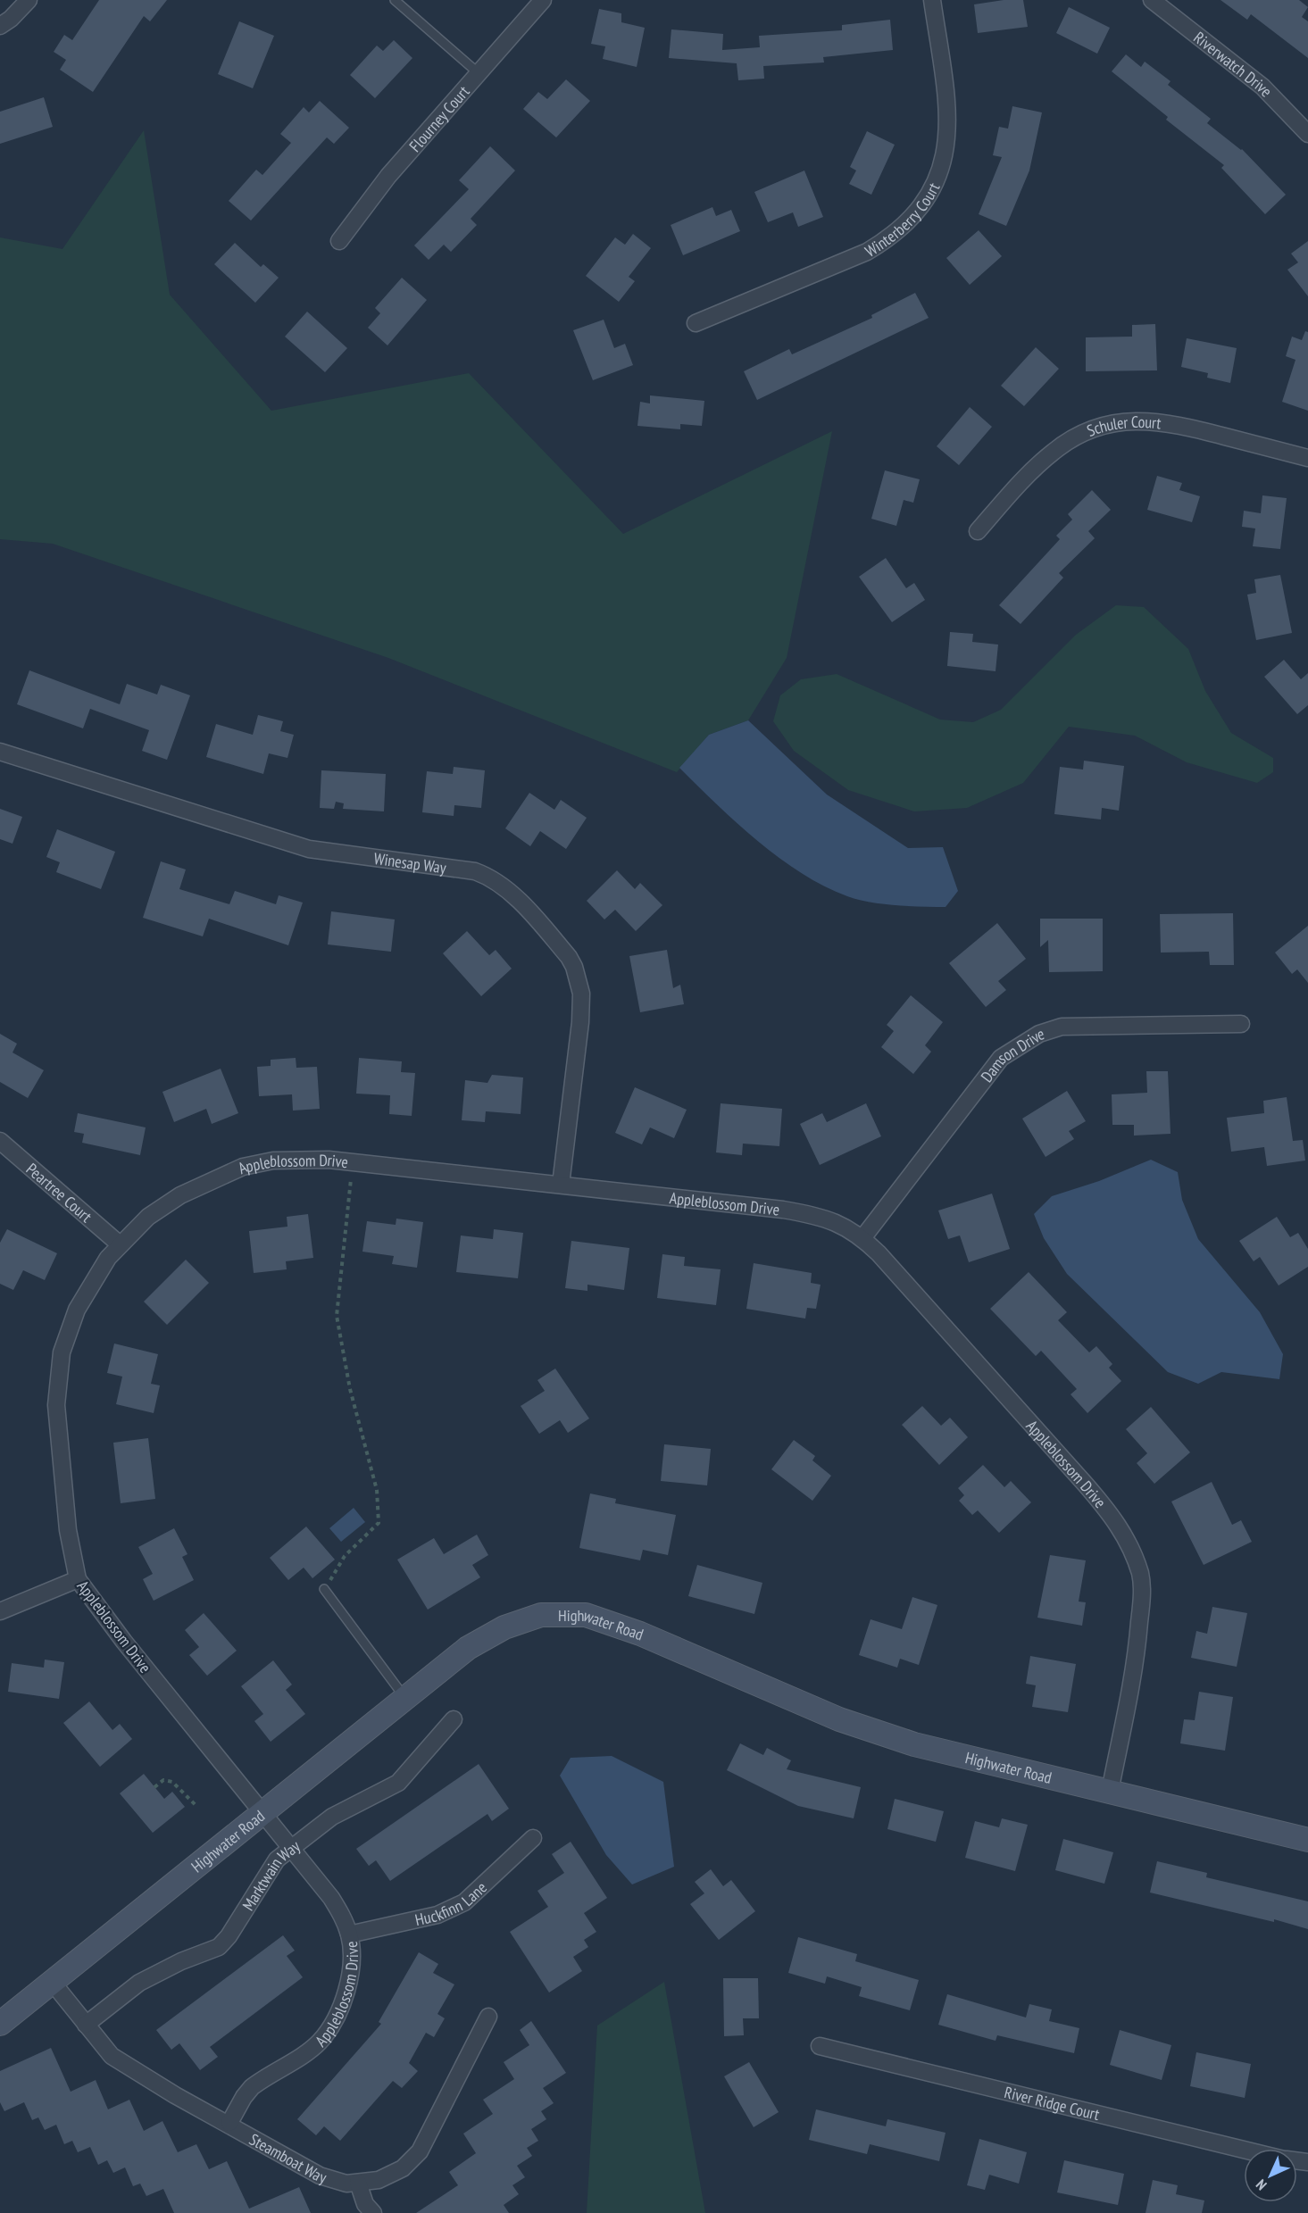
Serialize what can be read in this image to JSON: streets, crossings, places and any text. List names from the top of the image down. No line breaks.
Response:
{"streets":{"street":["Riverwatch Drive","Flourney Court","Winterberry Court","Schuler Court","Winesap Way","Damson Drive","Appleblossom Drive","Peartree Court","Highwater Road","Marktwain Way","Huckfinn Lane","River Ridge Court","Steamboat Way"]},"crossings":[["Winesap Way","Appleblossom Drive"],["Damson Drive","Appleblossom Drive"],["Appleblossom Drive","Peartree Court"],["Appleblossom Drive","Highwater Road"],["Appleblossom Drive","Marktwain Way"],["Appleblossom Drive","Huckfinn Lane"],["Appleblossom Drive","Steamboat Way"],["Highwater Road","Steamboat Way"],["Marktwain Way","Steamboat Way"]],"north":"bottom left"}
